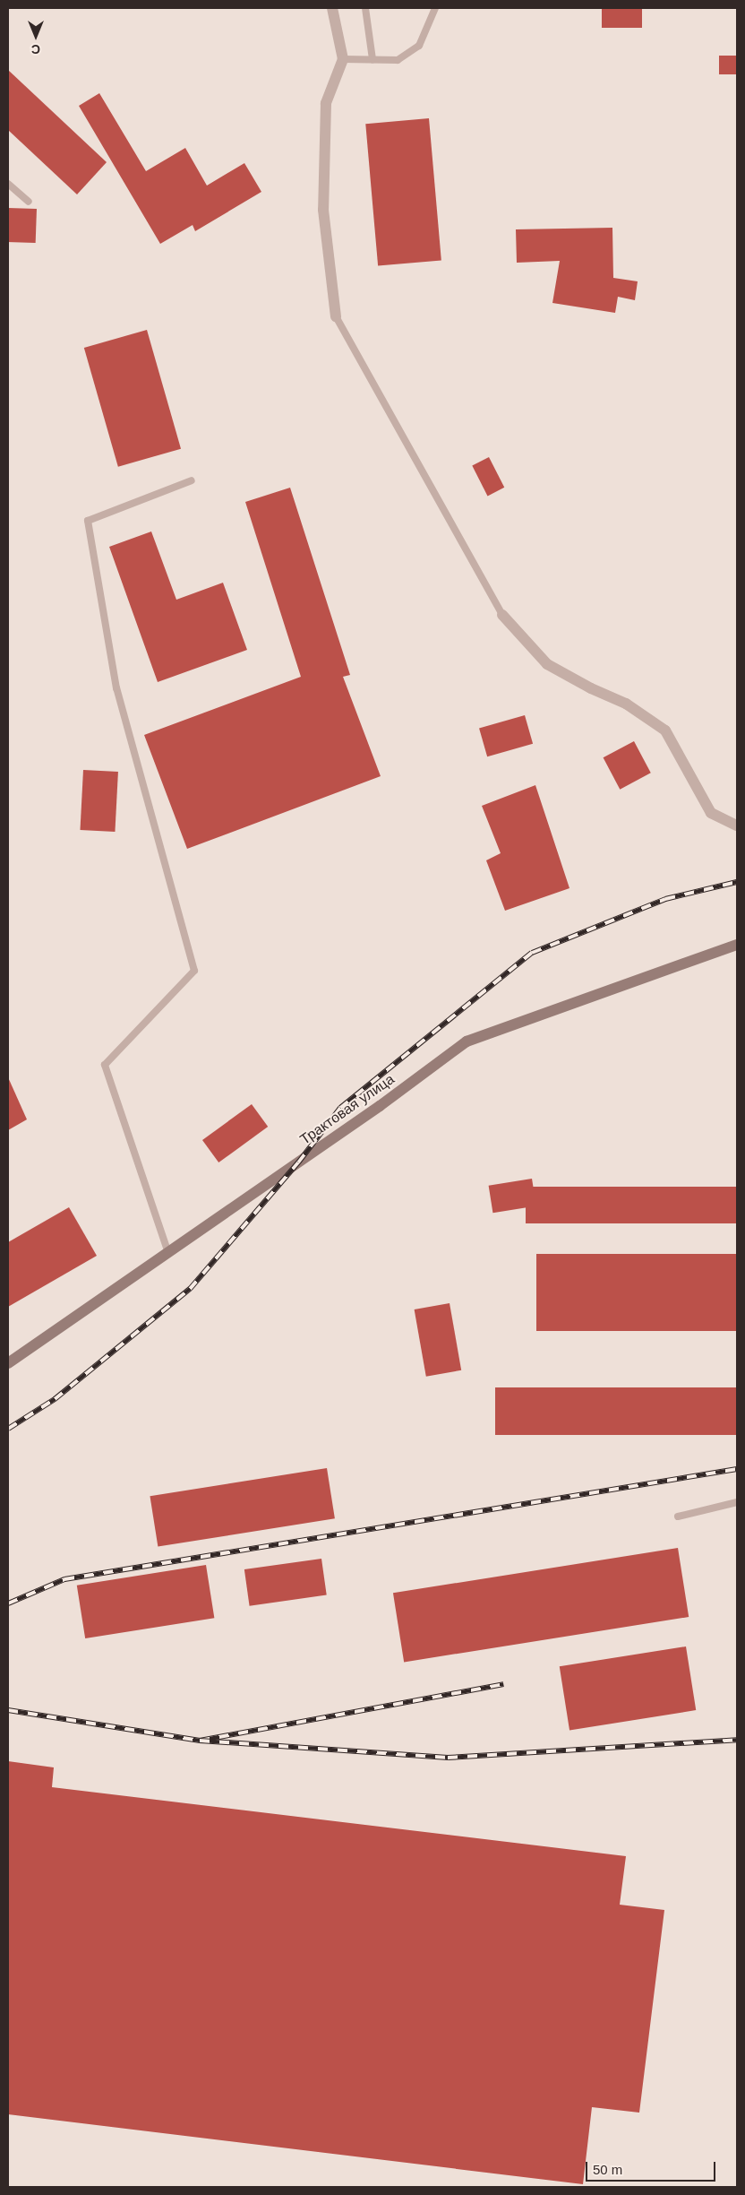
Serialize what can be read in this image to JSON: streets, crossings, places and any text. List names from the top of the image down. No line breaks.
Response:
{"streets":{"main road":["Трактовая улица"]},"scale_bar":"50 m","north":"bottom"}
